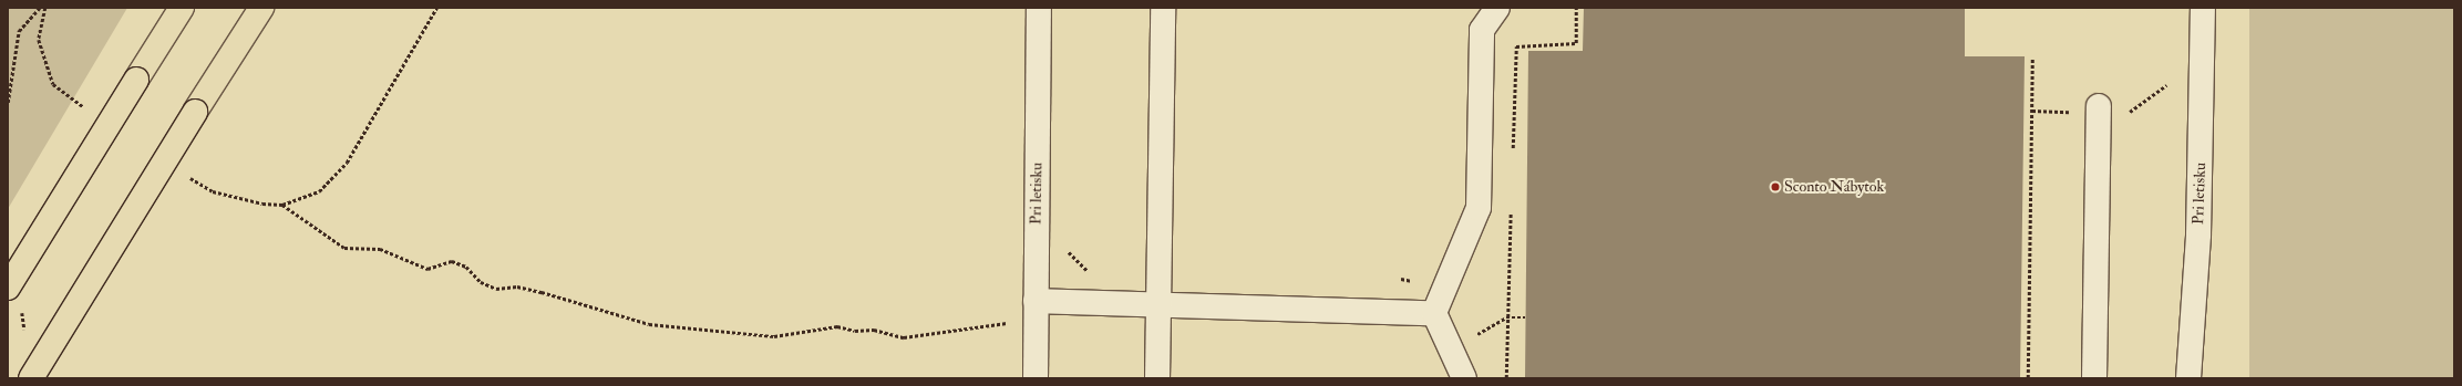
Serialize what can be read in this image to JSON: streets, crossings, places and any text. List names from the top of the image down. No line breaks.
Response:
{"streets":{"street":["Pri letisku"]},"places":["Sconto Nábytok"]}
